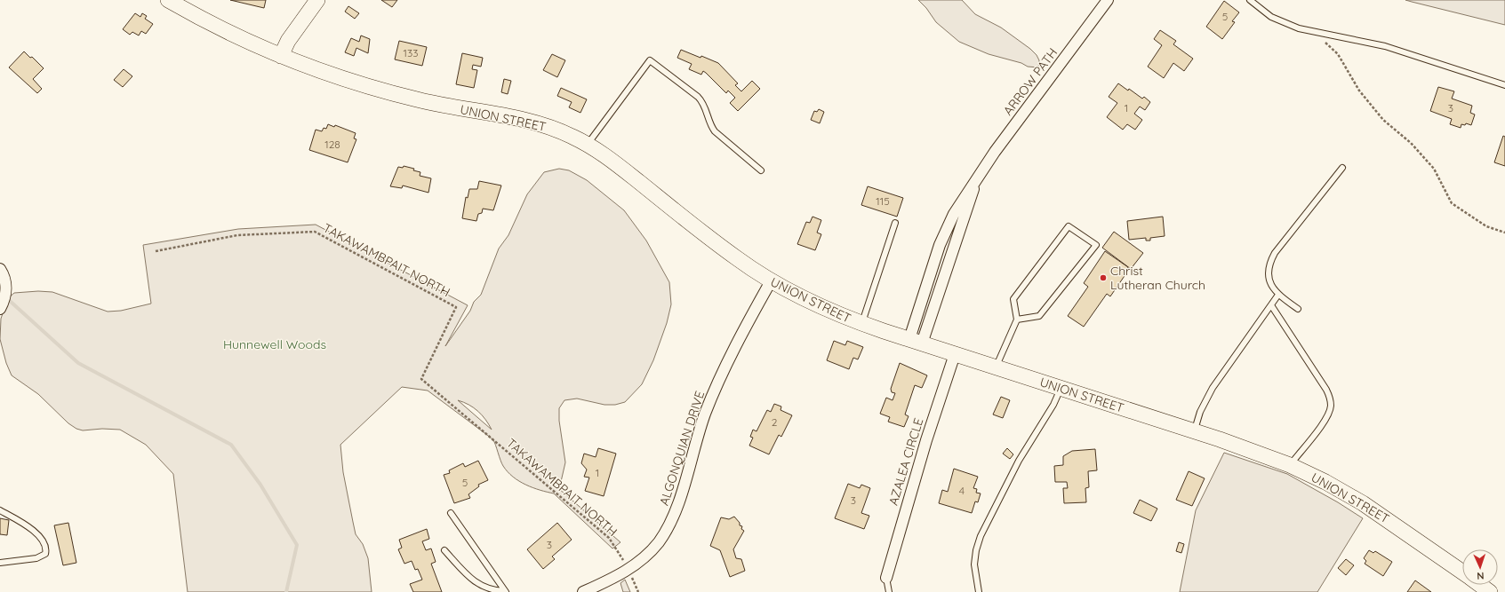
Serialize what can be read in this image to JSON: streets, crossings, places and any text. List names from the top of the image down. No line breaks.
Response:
{"streets":{"street":["ARROW PATH","UNION STREET","ALGONQUIAN DRIVE","AZALEA CIRCLE"],"path":["TAKAWAMBPAIT NORTH"]},"crossings":[["ARROW PATH","UNION STREET"],["UNION STREET","ALGONQUIAN DRIVE"],["UNION STREET","AZALEA CIRCLE"],["TAKAWAMBPAIT NORTH","ALGONQUIAN DRIVE"]],"parks":["Hunnewell Woods"],"places":["Christ Lutheran Church"],"house_numbers":["5","133","1","3","128","115","2","1","5","4","3","3"],"north":"bottom"}
